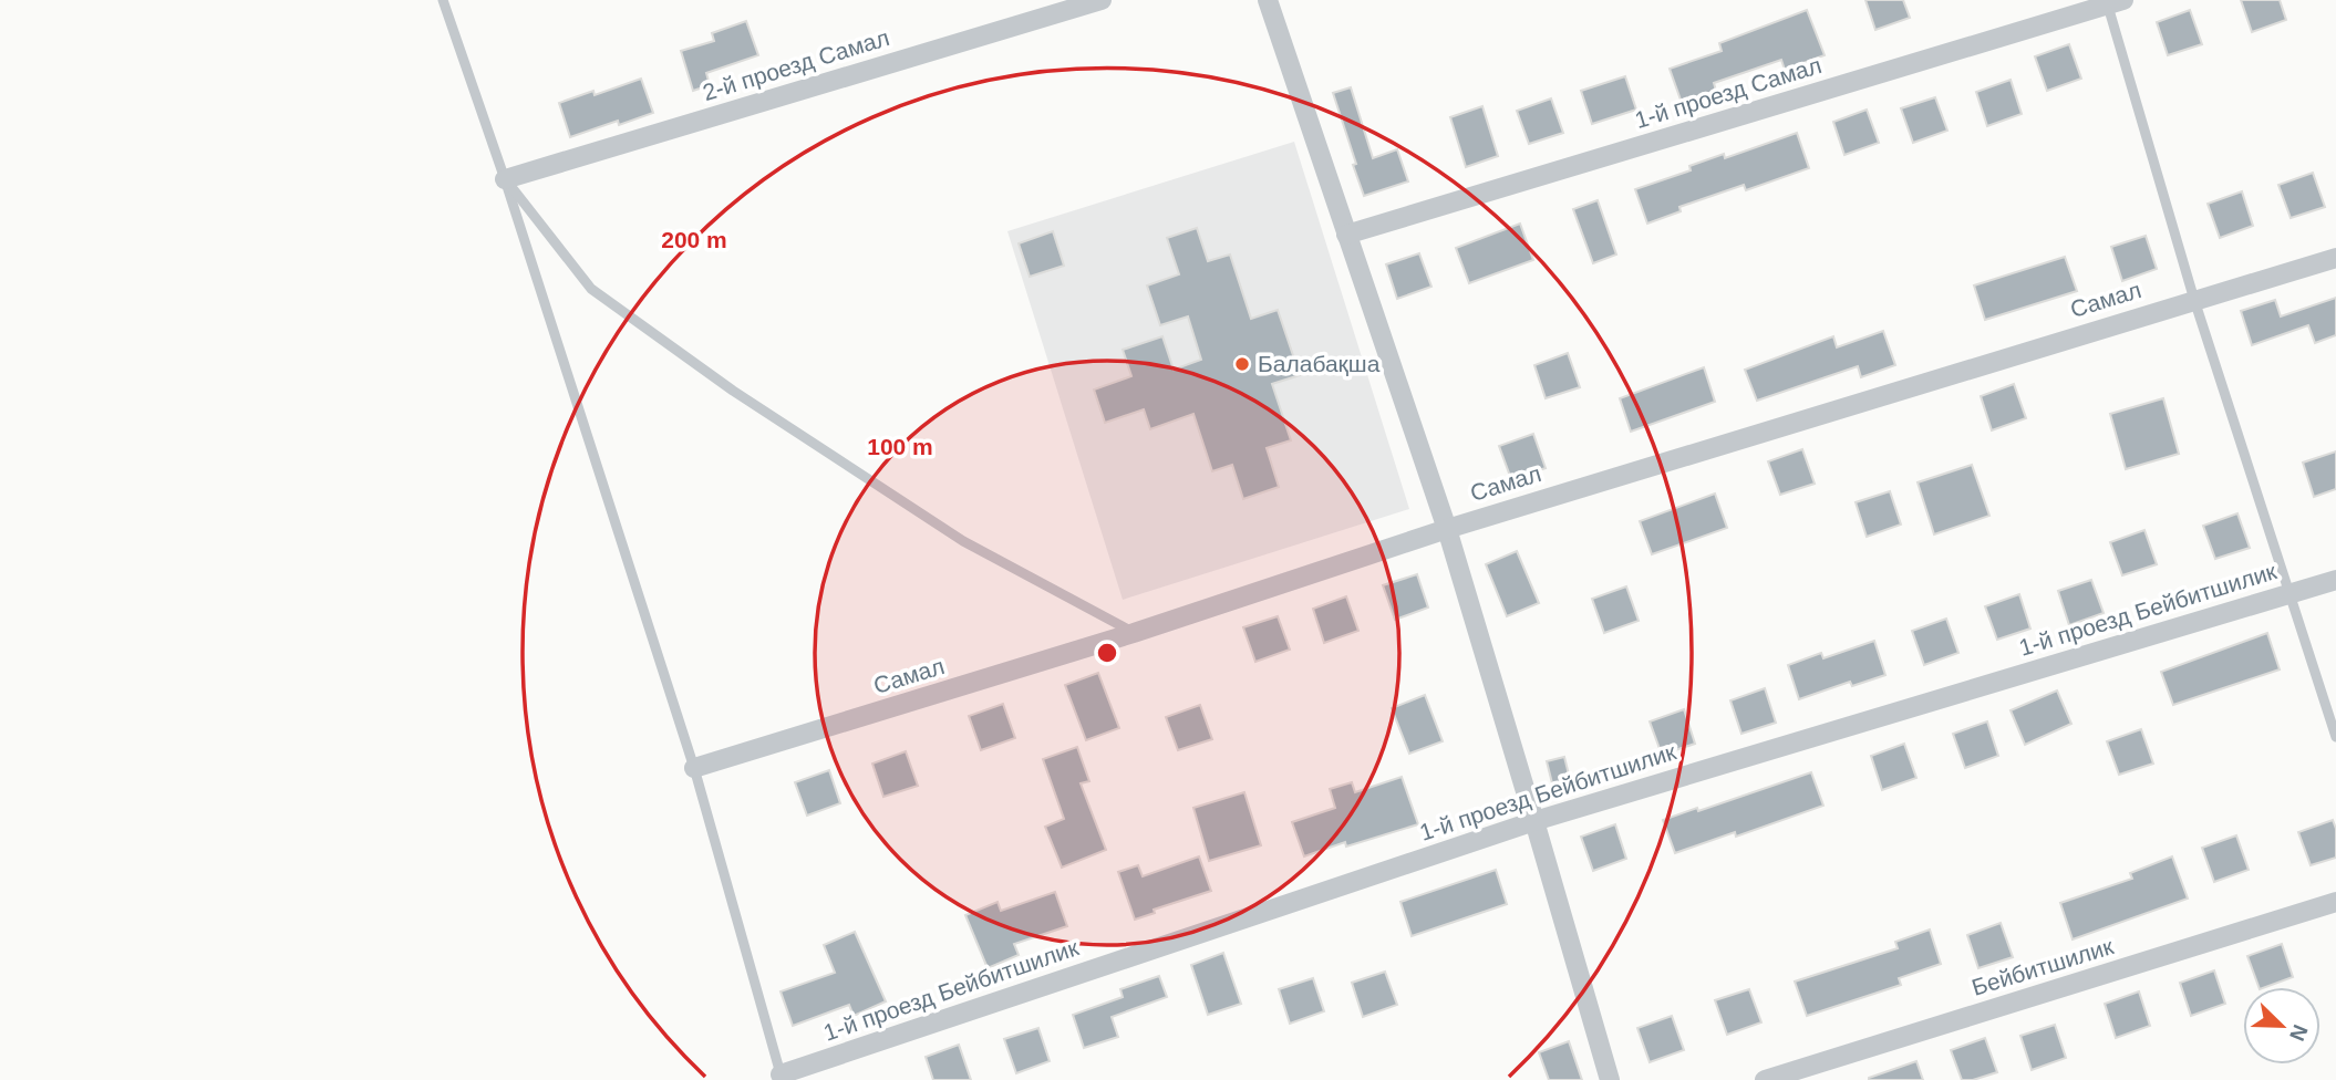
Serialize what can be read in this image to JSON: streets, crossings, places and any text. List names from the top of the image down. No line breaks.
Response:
{"streets":{"street":["2-й проезд Самал","1-й проезд Самал","Самал","1-й проезд Бейбитшилик","Бейбитшилик"]},"places":["Балабақша"],"north":"bottom right","rings":["200 m","100 m"]}
